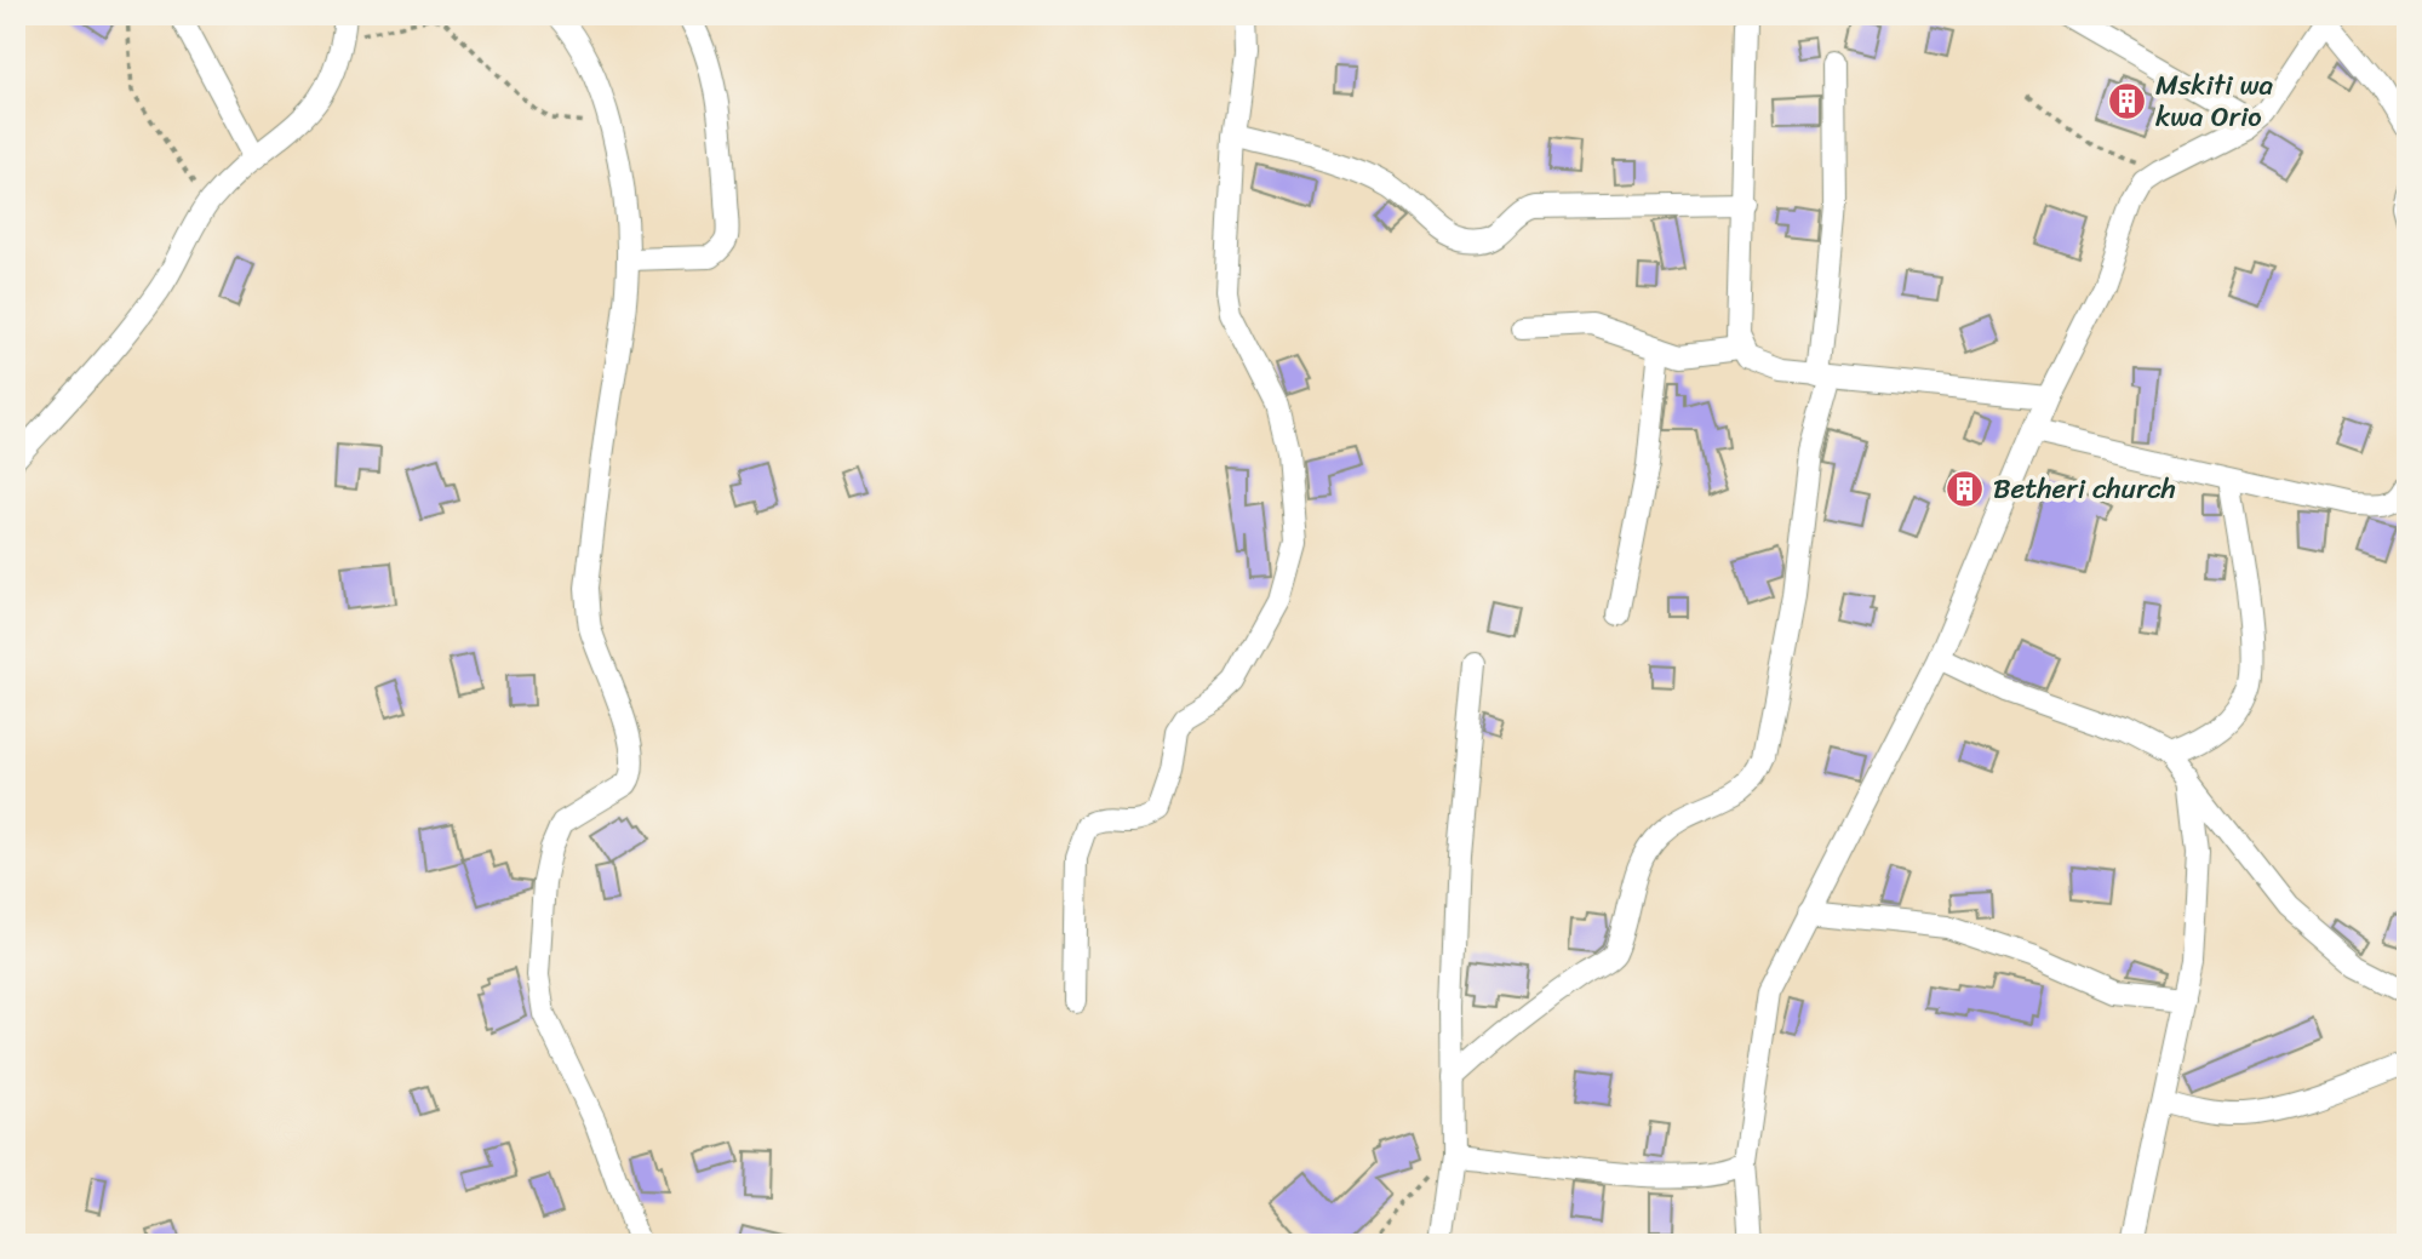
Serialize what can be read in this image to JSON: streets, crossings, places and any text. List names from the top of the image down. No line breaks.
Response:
{"places":{"building":["Mskiti wa kwa Orio","Betheri church"]}}
